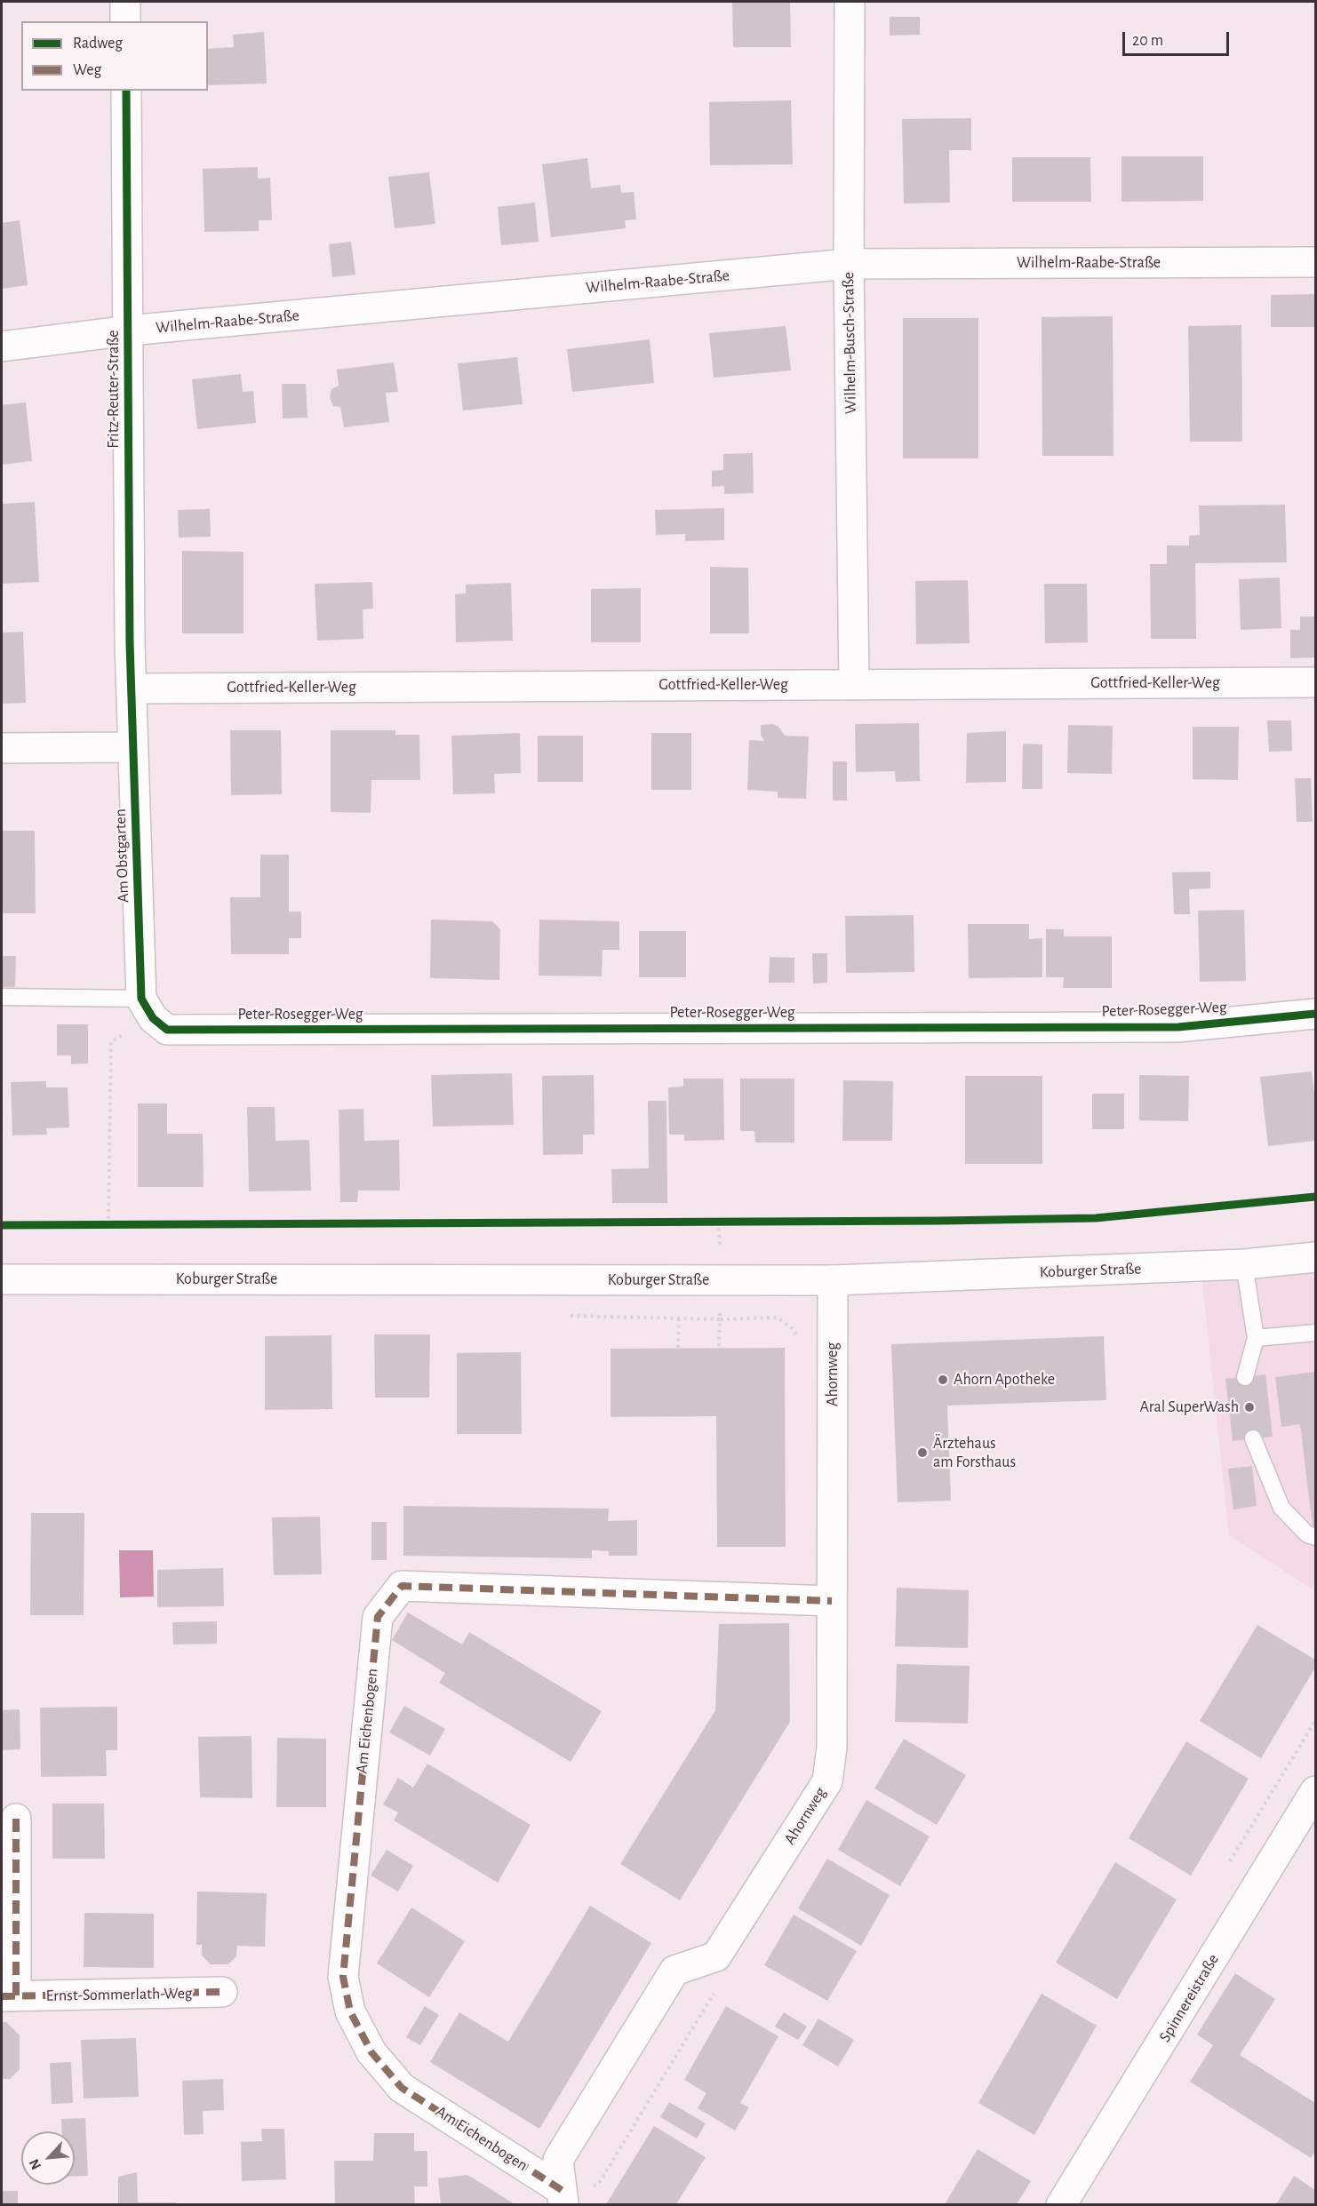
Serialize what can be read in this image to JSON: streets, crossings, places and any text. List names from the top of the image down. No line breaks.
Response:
{"streets":{"street":["Wilhelm-Raabe-Straße","Wilhelm-Busch-Straße","Fritz-Reuter-Straße","Gottfried-Keller-Weg","Am Obstgarten","Peter-Rosegger-Weg","Koburger Straße","Ahornweg","Am Eichenbogen","Ernst-Sommerlath-Weg","Spinnereistraße"]},"crossings":[["Wilhelm-Raabe-Straße","Wilhelm-Busch-Straße"],["Wilhelm-Raabe-Straße","Fritz-Reuter-Straße"],["Wilhelm-Busch-Straße","Gottfried-Keller-Weg"],["Fritz-Reuter-Straße","Gottfried-Keller-Weg"],["Fritz-Reuter-Straße","Am Obstgarten"],["Gottfried-Keller-Weg","Am Obstgarten"],["Am Obstgarten","Peter-Rosegger-Weg"],["Koburger Straße","Ahornweg"],["Ahornweg","Am Eichenbogen"]],"places":["Ahorn Apotheke","Aral SuperWash","Ärztehaus am Forsthaus"],"legend":["Radweg","Weg"],"scale_bar":"20 m","north":"bottom left"}
